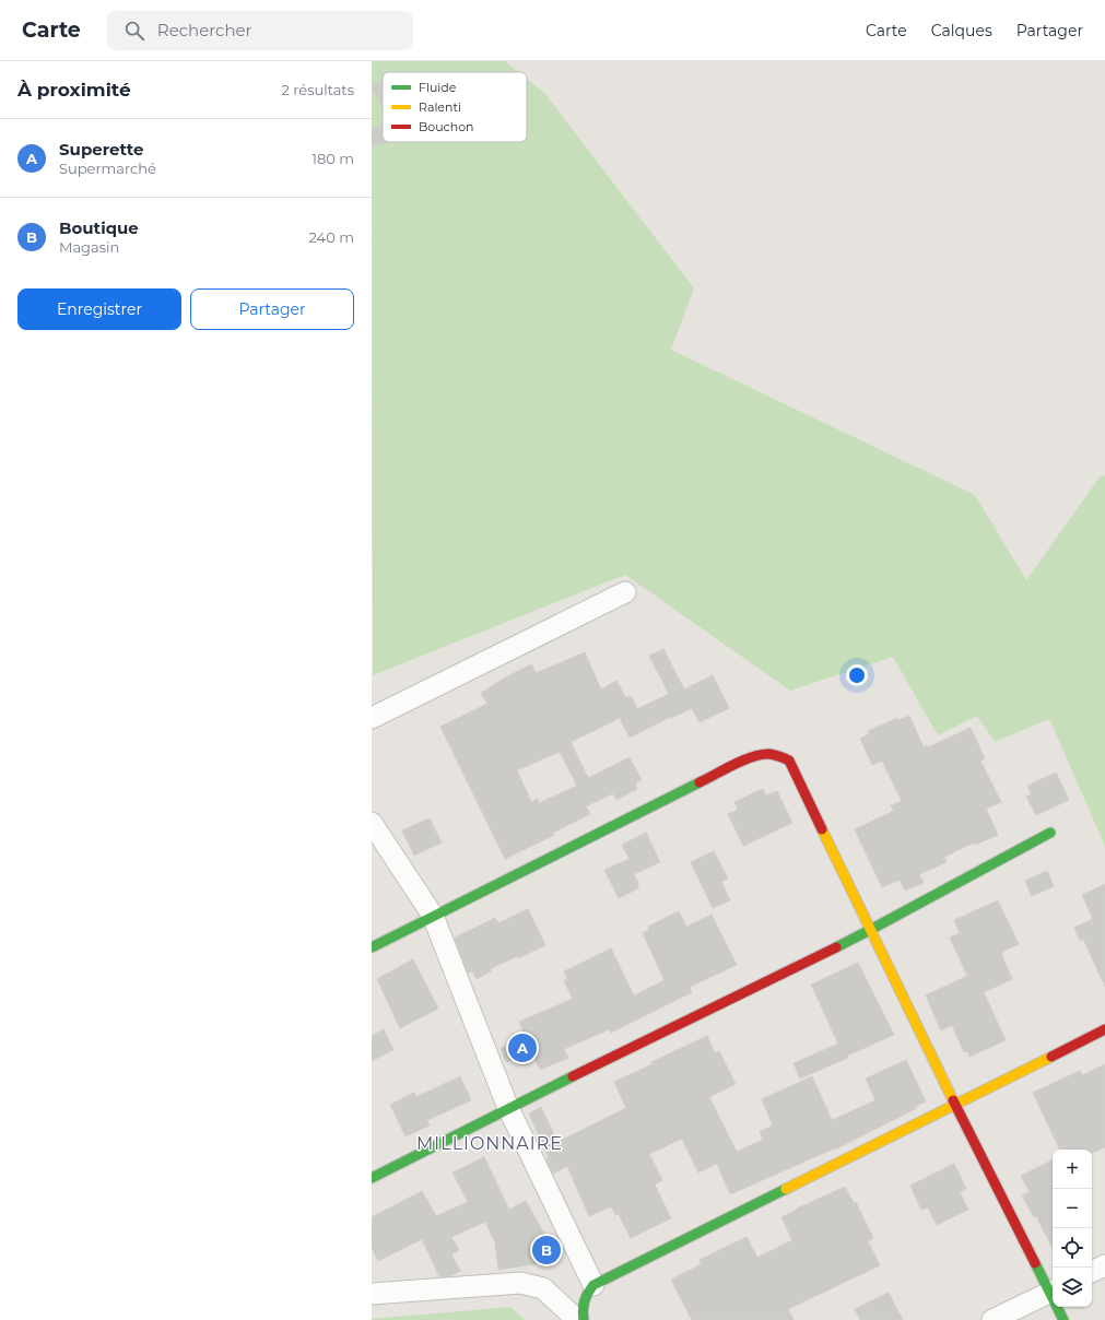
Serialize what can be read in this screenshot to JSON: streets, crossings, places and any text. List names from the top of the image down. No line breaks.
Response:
{"districts":["MILLIONNAIRE"],"legend":["Fluide","Ralenti","Bouchon"],"page":{"header":"Carte","search":"Rechercher","nav":["Carte","Calques","Partager"],"heading":["À proximité","2 résultats"],"list":[{"mark":"A","name":"Superette","note":"Supermarché","value":"180 m"},{"mark":"B","name":"Boutique","note":"Magasin","value":"240 m"}],"buttons":["Enregistrer","Partager"],"pins":["A","B"],"map_buttons":["+","−"]}}
